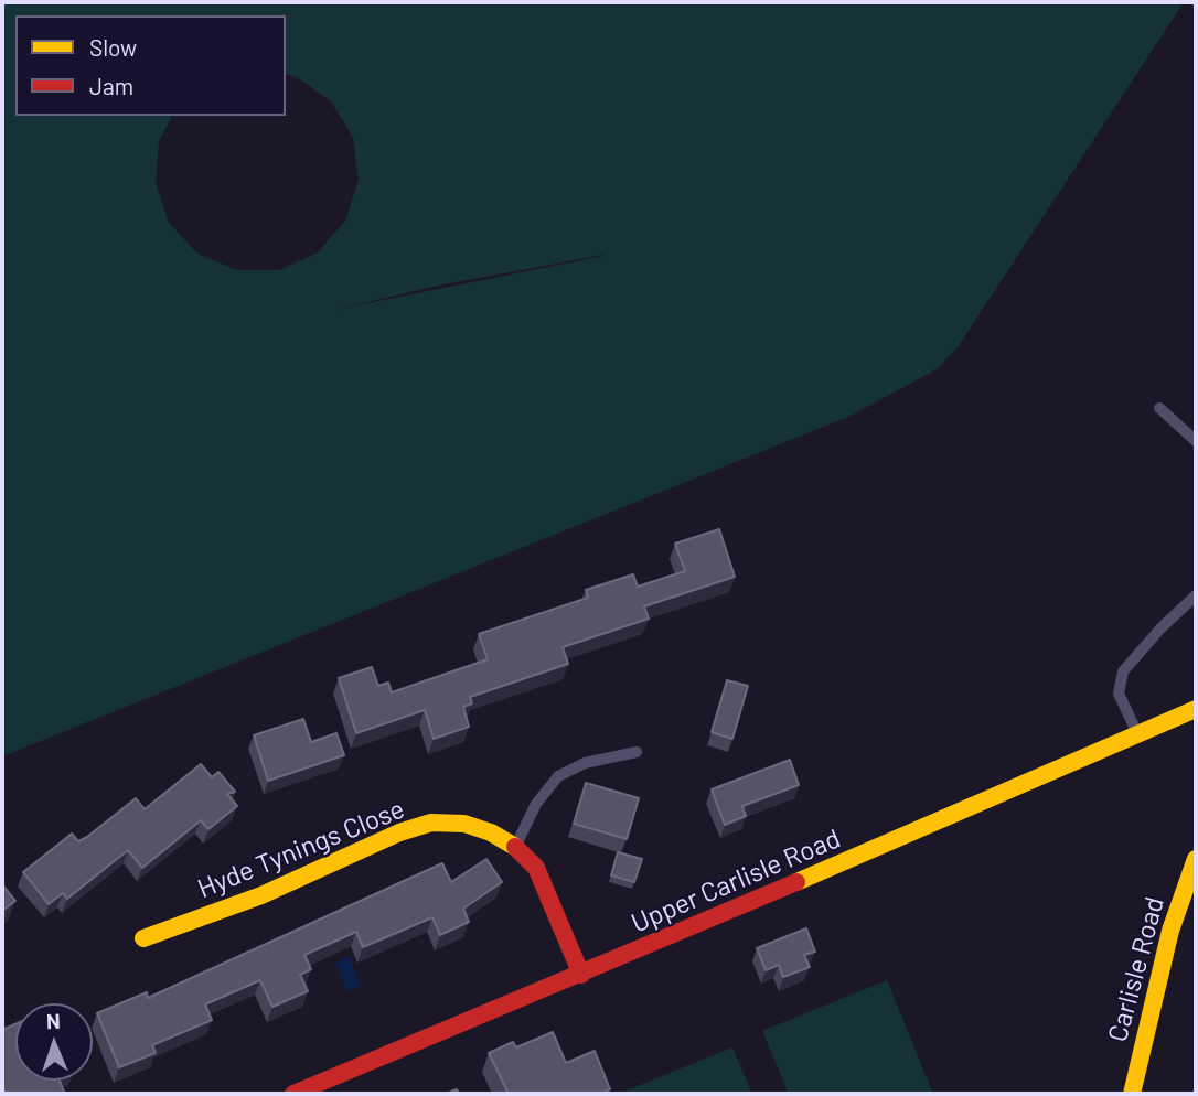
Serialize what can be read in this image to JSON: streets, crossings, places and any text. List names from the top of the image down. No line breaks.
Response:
{"streets":{"street":["Hyde Tynings Close","Upper Carlisle Road","Carlisle Road"]},"crossings":[["Hyde Tynings Close","Upper Carlisle Road"]],"legend":["Slow","Jam"],"north":"top"}
